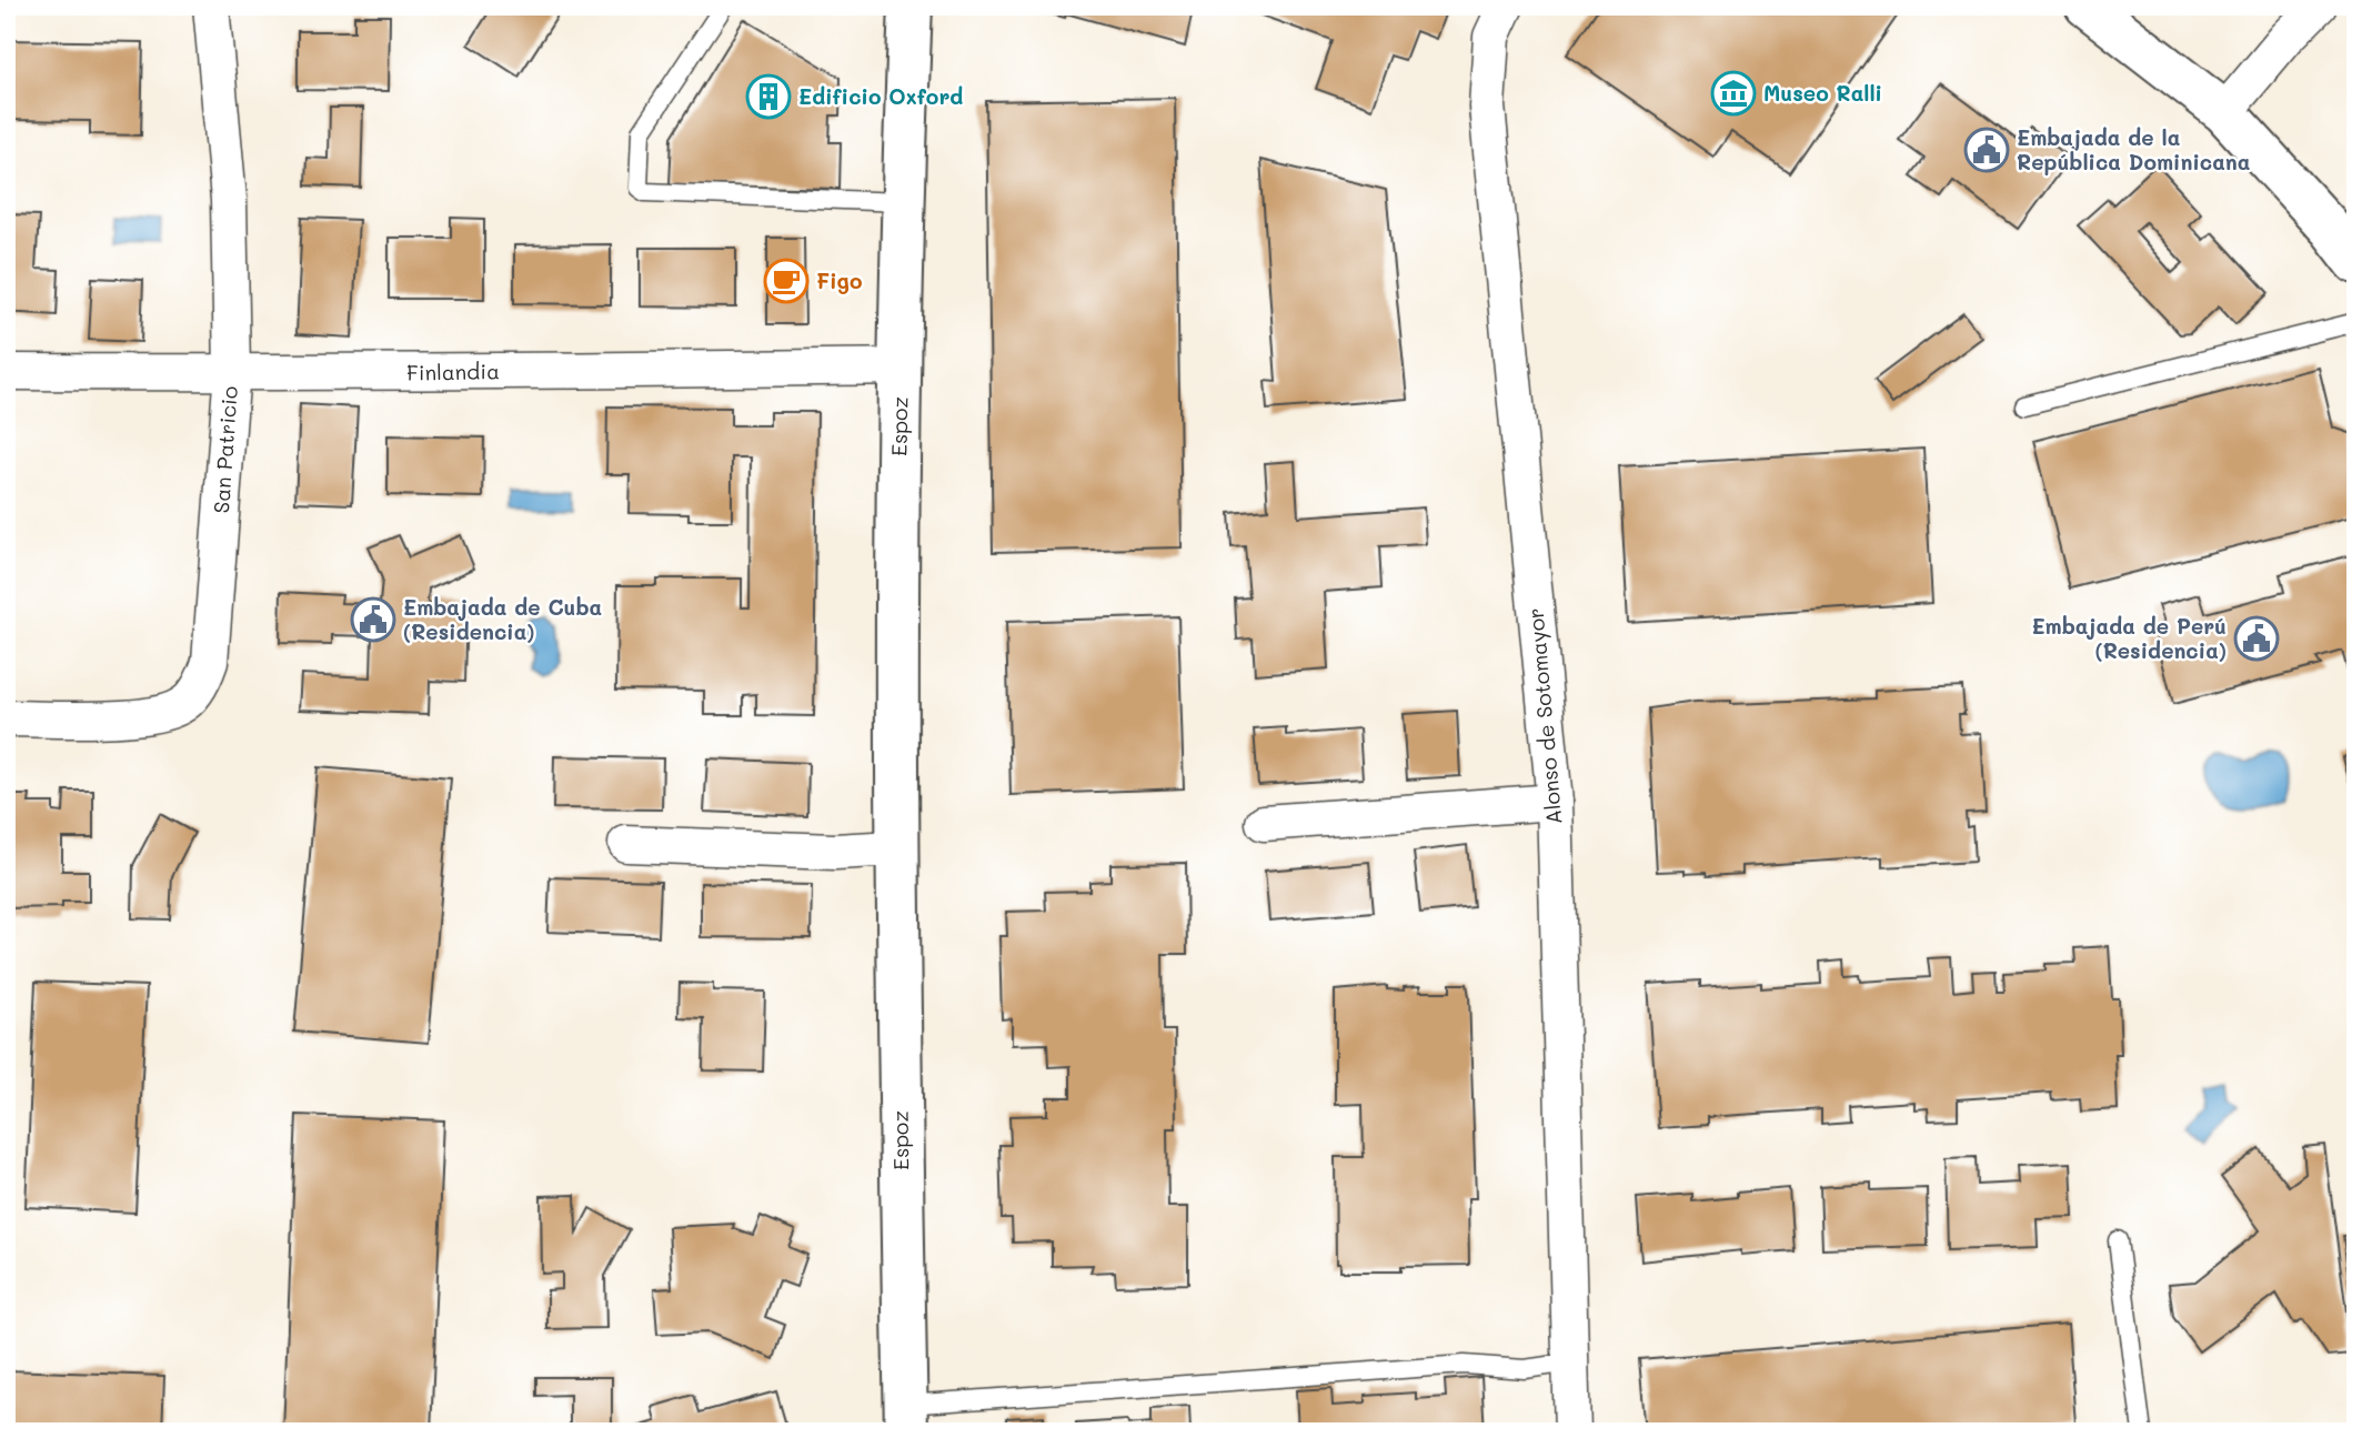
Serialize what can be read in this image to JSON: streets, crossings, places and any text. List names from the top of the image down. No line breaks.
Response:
{"streets":{"street":["Finlandia","Espoz","San Patricio","Alonso de Sotomayor"]},"crossings":[["Finlandia","Espoz"],["Finlandia","San Patricio"]],"places":{"museum":["Museo Ralli"],"building":["Edificio Oxford"],"public building":["Embajada de la República Dominicana","Embajada de Cuba (Residencia)","Embajada de Perú (Residencia)"],"cafe":["Figo"]}}
